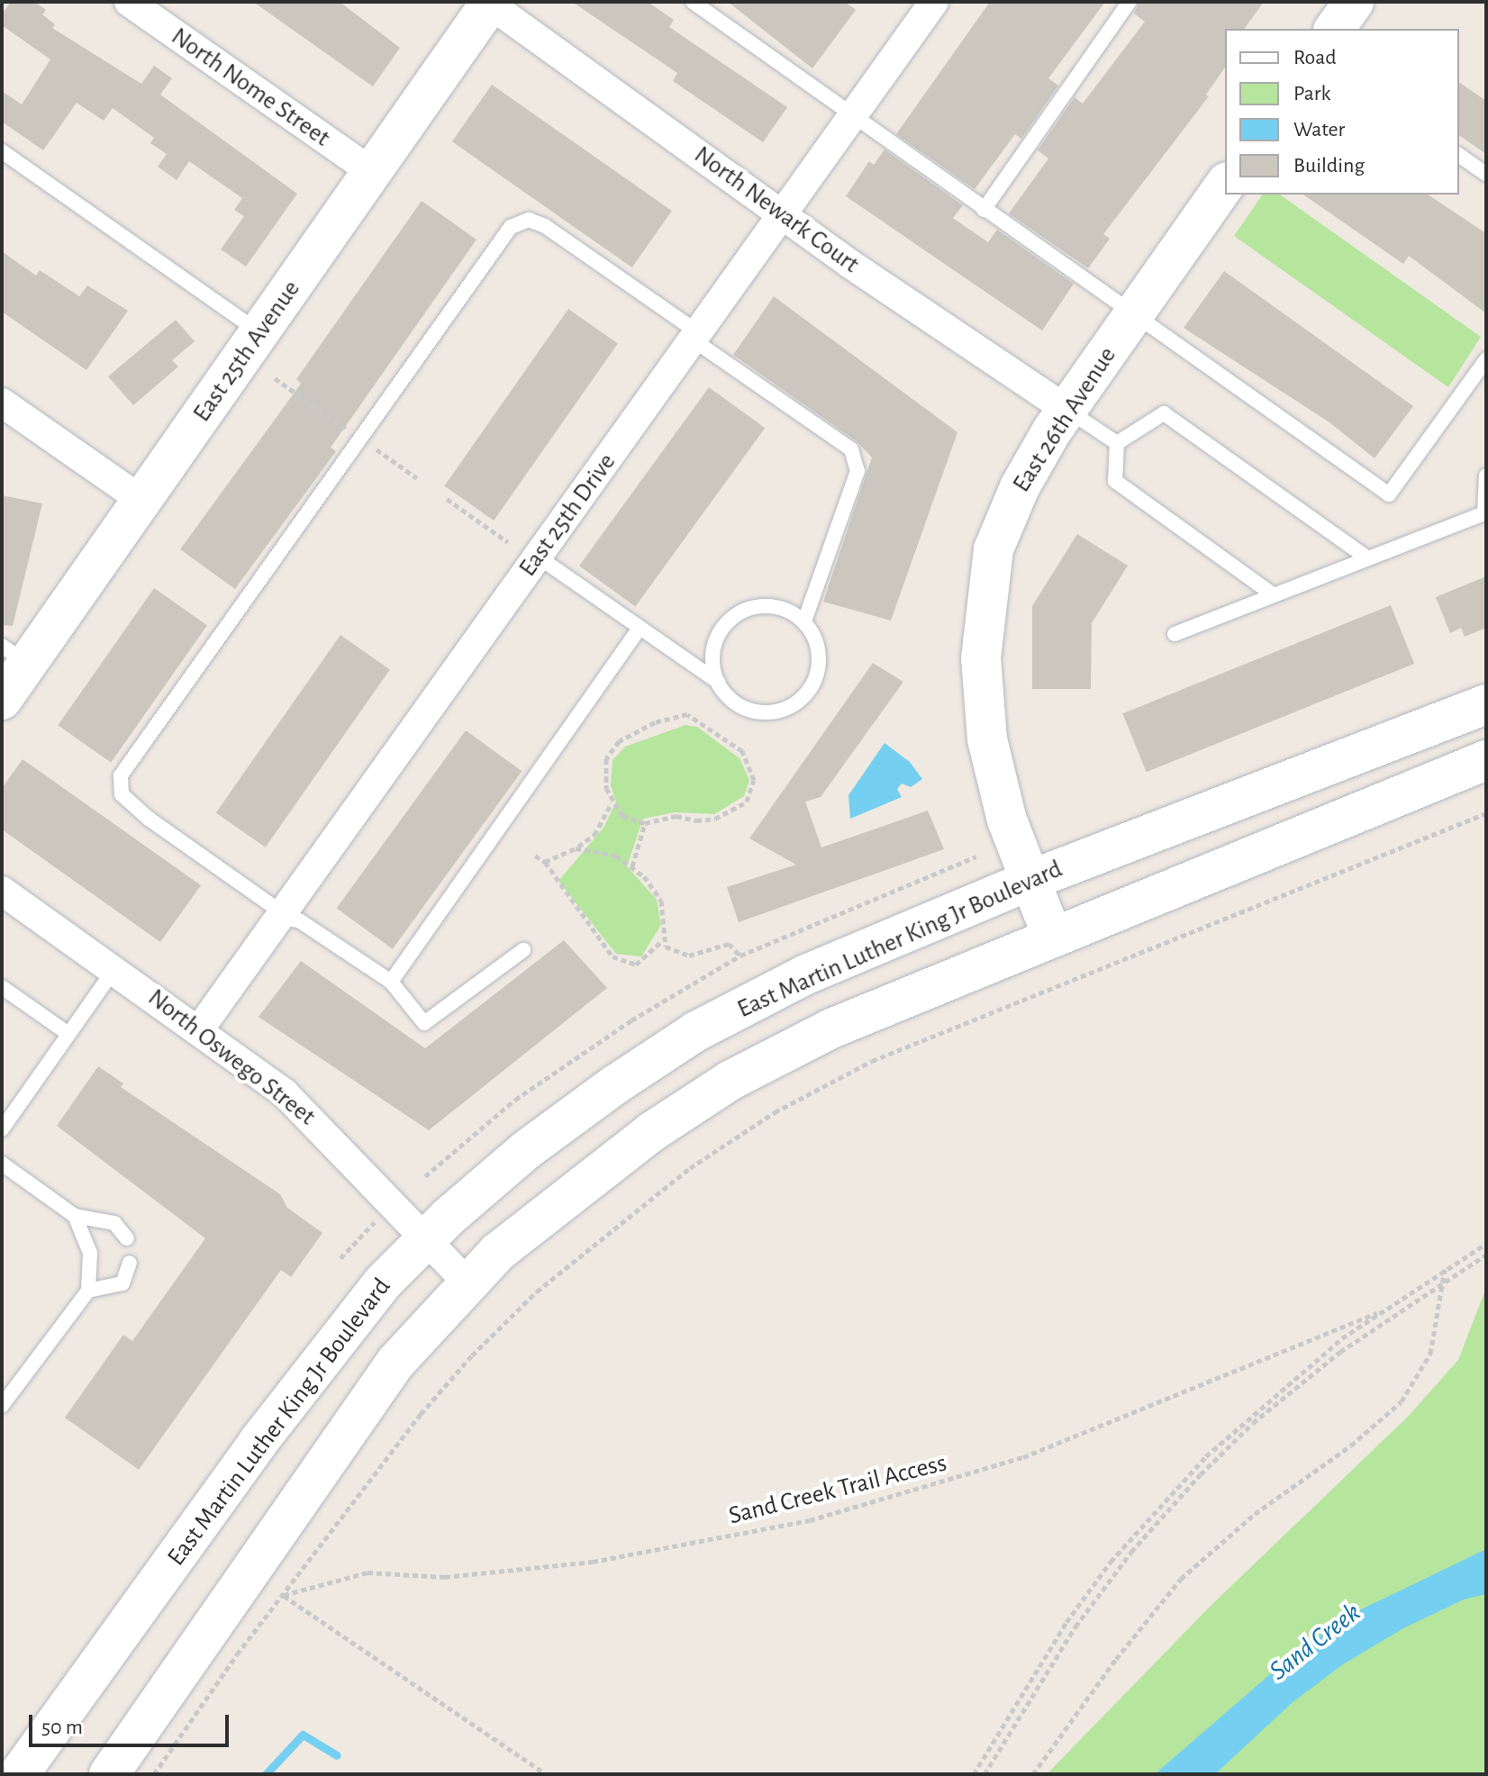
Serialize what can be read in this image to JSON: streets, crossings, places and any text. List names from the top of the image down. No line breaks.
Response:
{"streets":{"main road":["East 25th Avenue","East 26th Avenue","East Martin Luther King Jr Boulevard"],"street":["North Nome Street","North Newark Court","East 25th Drive","North Oswego Street"],"path":["Sand Creek Trail Access"]},"crossings":[["North Nome Street","East 25th Avenue"],["North Newark Court","East 25th Avenue"],["North Newark Court","East 26th Avenue"],["North Newark Court","East 25th Drive"],["East 26th Avenue","East Martin Luther King Jr Boulevard"],["East 25th Drive","North Oswego Street"],["East Martin Luther King Jr Boulevard","North Oswego Street"]],"water":["Sand Creek"],"legend":["Road","Park","Water","Building"],"scale_bar":"50 m"}
